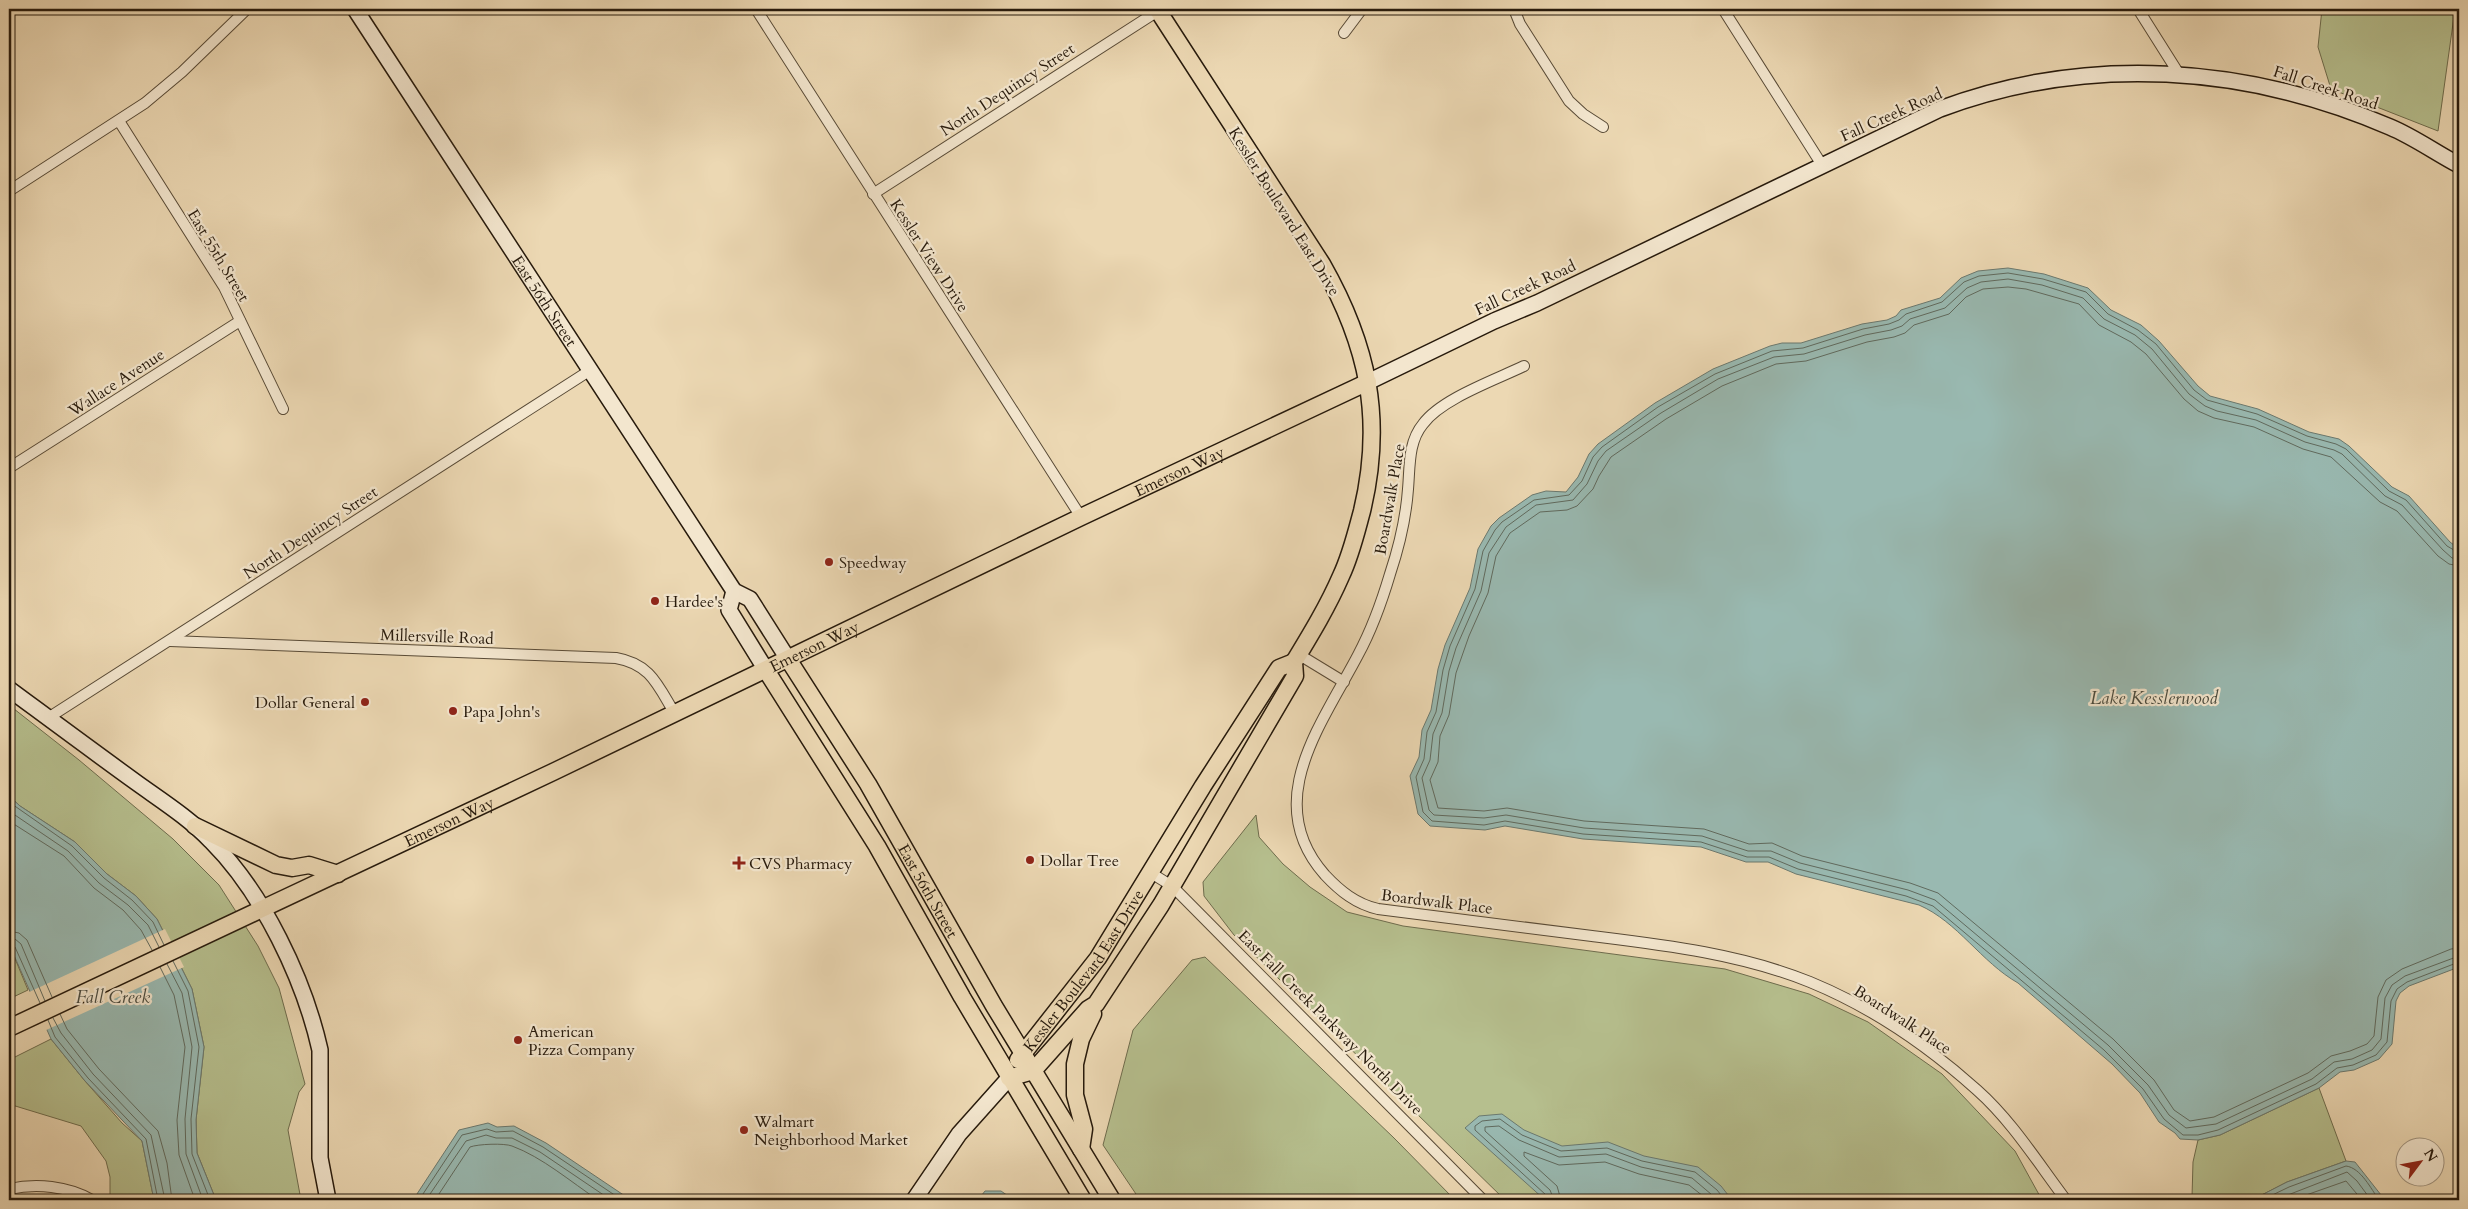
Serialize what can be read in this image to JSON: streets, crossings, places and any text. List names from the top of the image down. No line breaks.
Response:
{"streets":{"main road":["Fall Creek Road","Kessler Boulevard East Drive","East 56th Street","Emerson Way"],"street":["North Dequincy Street","East 55th Street","Kessler View Drive","Wallace Avenue","Boardwalk Place","Millersville Road","East Fall Creek Parkway North Drive"]},"crossings":[["Fall Creek Road","Kessler Boulevard East Drive"],["Fall Creek Road","Emerson Way"],["North Dequincy Street","Kessler Boulevard East Drive"],["North Dequincy Street","Kessler View Drive"],["North Dequincy Street","East 56th Street"],["North Dequincy Street","Millersville Road"],["Kessler Boulevard East Drive","East 56th Street"],["Kessler Boulevard East Drive","Emerson Way"],["Kessler Boulevard East Drive","East Fall Creek Parkway North Drive"],["East 55th Street","Wallace Avenue"],["Kessler View Drive","Emerson Way"],["East 56th Street","Emerson Way"],["Emerson Way","Millersville Road"]],"water":["Lake Kesslerwood","Fall Creek"],"places":{"other":["Speedway","Hardee's","Dollar General","Papa John's","Dollar Tree","American Pizza Company","Walmart Neighborhood Market"],"health":["CVS Pharmacy"]},"north":"top right"}
